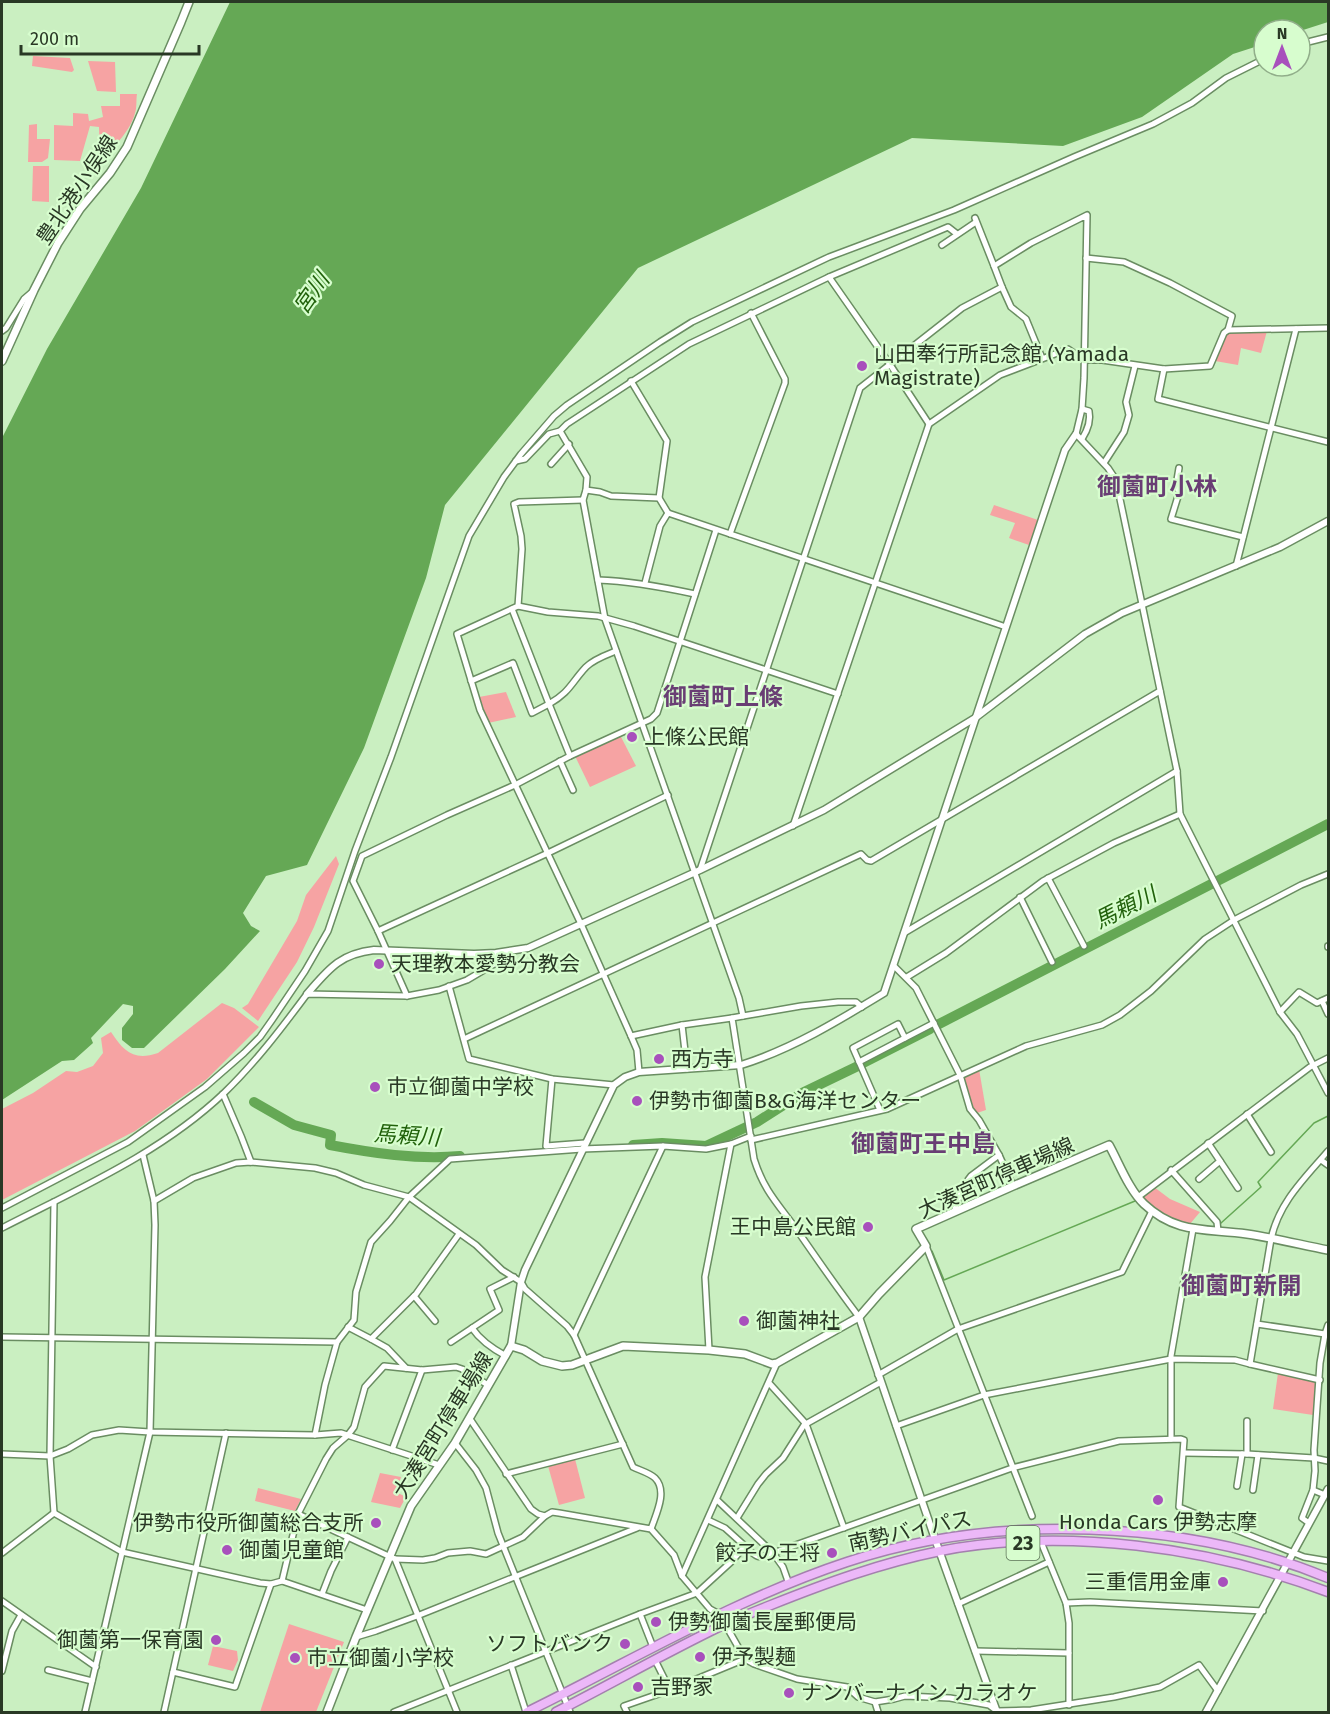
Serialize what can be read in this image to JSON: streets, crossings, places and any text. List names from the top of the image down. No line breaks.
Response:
{"streets":{"highway":["南勢バイパス","23"],"main road":["豊北港小俣線","大湊宮町停車場線"]},"districts":["御薗町小林","御薗町上條","御薗町王中島","御薗町新開"],"water":["宮川","馬頼川"],"places":["山田奉行所記念館 (Yamada Magistrate)","上條公民館","天理教本愛勢分教会","西方寺","市立御薗中学校","伊勢市御薗B&G海洋センター","王中島公民館","御薗神社","Honda Cars 伊勢志摩","伊勢市役所御薗総合支所","御薗児童館","餃子の王将","三重信用金庫","伊勢御薗長屋郵便局","御薗第一保育園","ソフトバンク","伊予製麺","市立御薗小学校","吉野家","ナンバーナイン カラオケ"],"scale_bar":"200 m","north":"top"}
